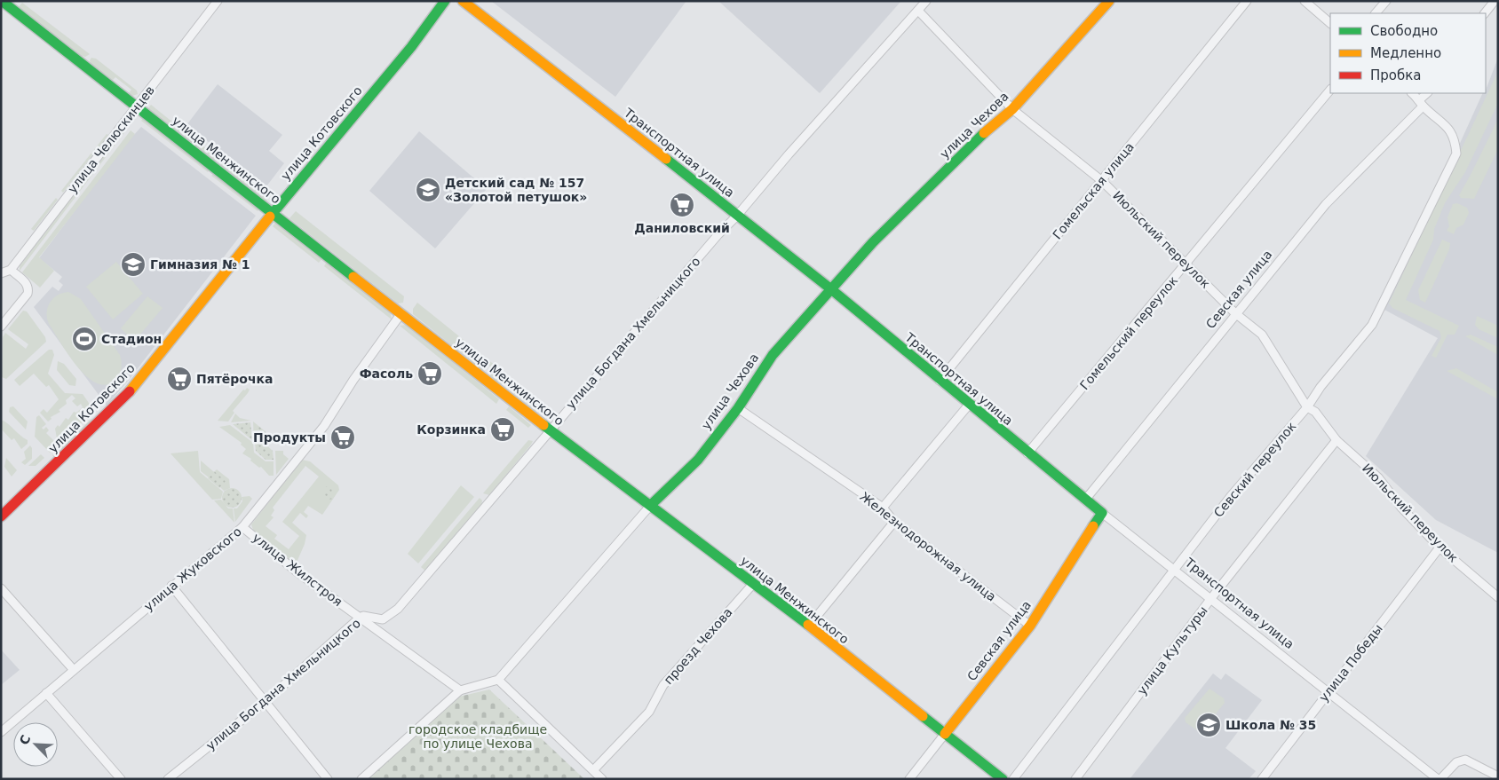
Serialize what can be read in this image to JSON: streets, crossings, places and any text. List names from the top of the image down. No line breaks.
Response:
{"streets":{"street":["улица Чехова","улица Котовского","улица Челюскинцев","Транспортная улица","улица Менжинского","Гомельская улица","Июльский переулок","Севская улица","улица Богдана Хмельницкого","Гомельский переулок","Севский переулок","Железнодорожная улица","улица Жуковского","улица Жилстроя","проезд Чехова","улица Культуры","улица Победы"]},"crossings":[["улица Чехова","Транспортная улица"],["улица Чехова","улица Менжинского"],["улица Чехова","Июльский переулок"],["улица Чехова","Железнодорожная улица"],["улица Котовского","улица Менжинского"],["улица Челюскинцев","улица Менжинского"],["Транспортная улица","Гомельская улица"],["Транспортная улица","Севская улица"],["Транспортная улица","улица Богдана Хмельницкого"],["Транспортная улица","Гомельский переулок"],["Транспортная улица","Севский переулок"],["Транспортная улица","улица Культуры"],["Транспортная улица","улица Победы"],["улица Менжинского","Севская улица"],["улица Менжинского","улица Богдана Хмельницкого"],["улица Менжинского","улица Жуковского"],["улица Менжинского","проезд Чехова"],["Гомельская улица","Июльский переулок"],["Июльский переулок","Севская улица"],["Июльский переулок","улица Богдана Хмельницкого"],["Июльский переулок","Гомельский переулок"],["Июльский переулок","Севский переулок"],["Июльский переулок","улица Культуры"],["Июльский переулок","улица Победы"],["Севская улица","Севский переулок"],["Севская улица","Железнодорожная улица"],["улица Богдана Хмельницкого","улица Жилстроя"],["улица Жуковского","улица Жилстроя"]],"parks":["городское кладбище по улице Чехова"],"places":{"school or university":["Детский сад № 157 «Золотой петушок»","Гимназия № 1","Школа № 35"],"supermarket":["Даниловский","Фасоль","Пятёрочка","Корзинка","Продукты"],"sports":["Стадион"]},"legend":["Свободно","Медленно","Пробка"],"north":"top left"}
